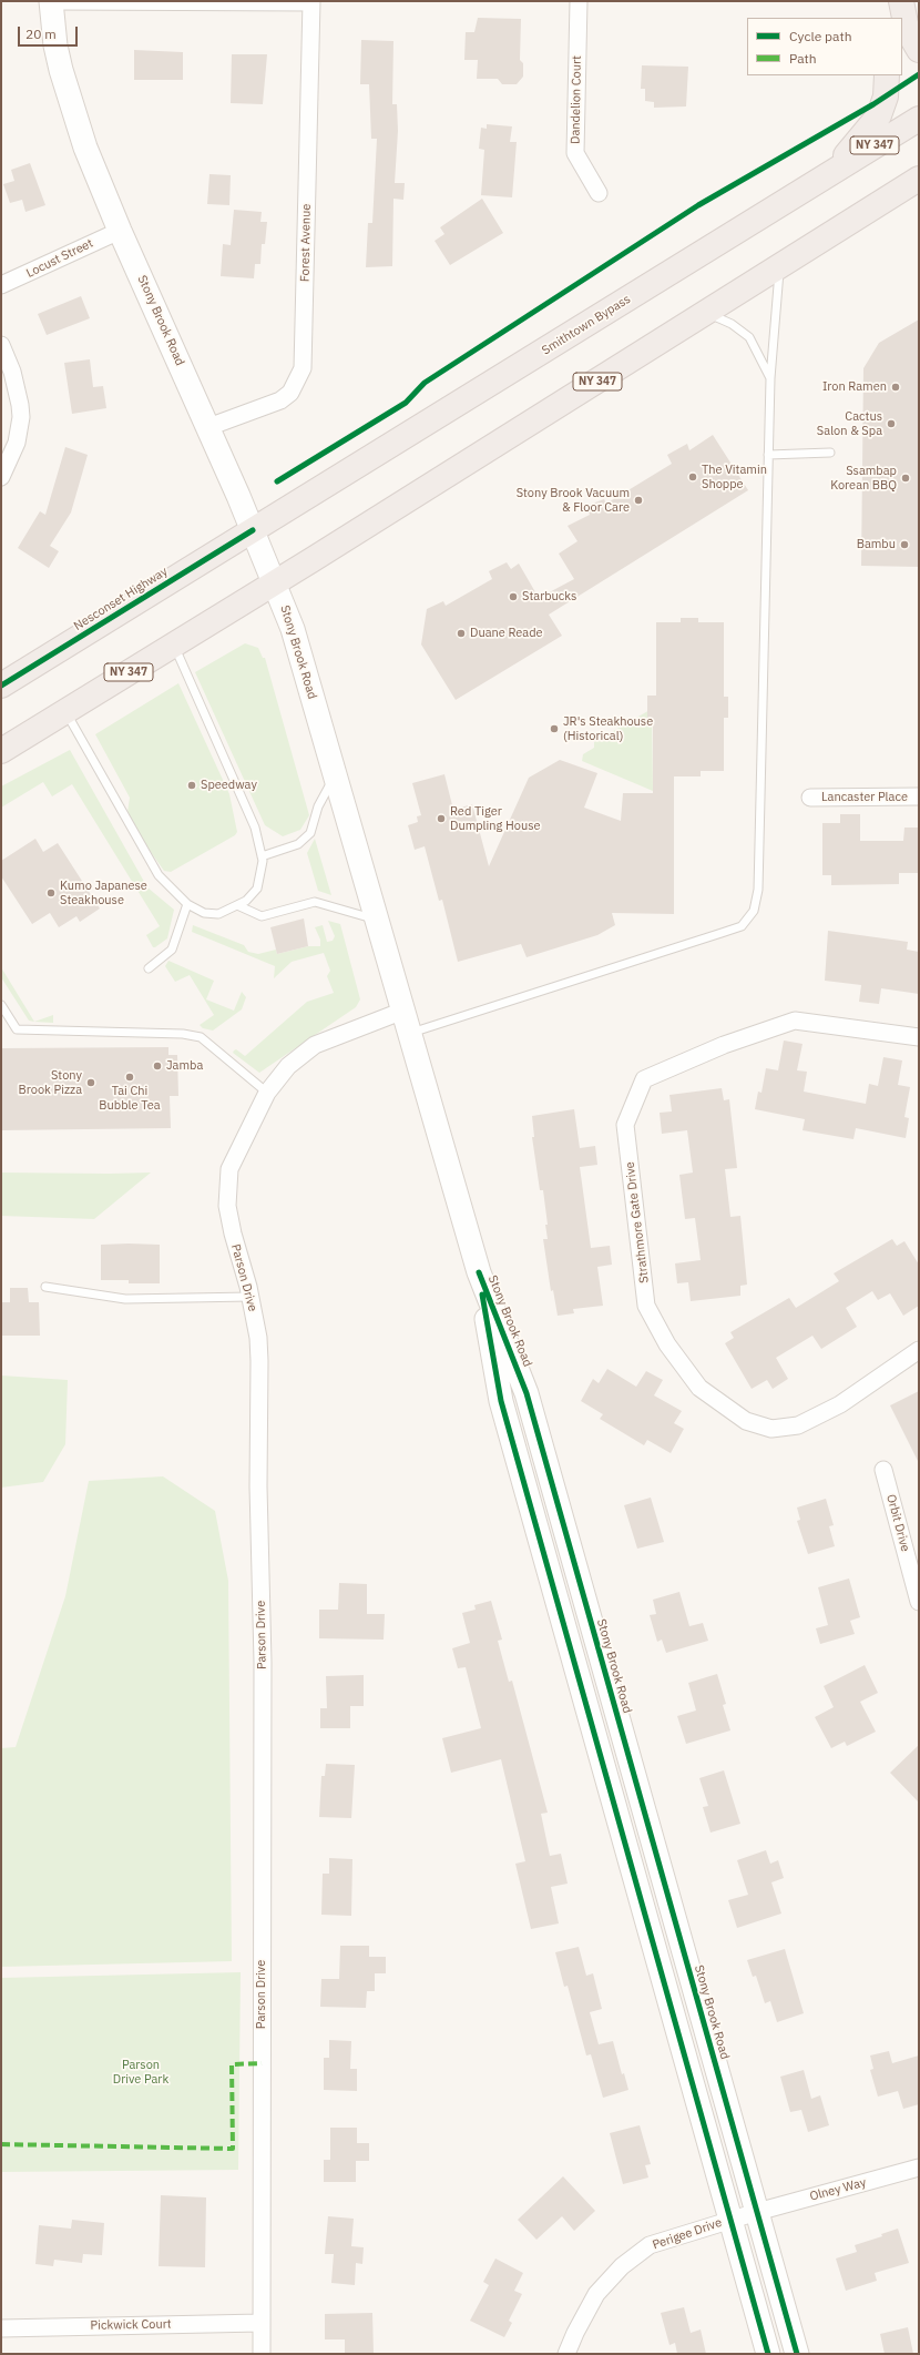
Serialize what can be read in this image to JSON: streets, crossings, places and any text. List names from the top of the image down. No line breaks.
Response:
{"streets":{"highway":["NY 347","Smithtown Bypass","Nesconset Highway"],"main road":["Stony Brook Road"],"street":["Dandelion Court","Forest Avenue","Locust Street","Lancaster Place","Strathmore Gate Drive","Parson Drive","Orbit Drive","Olney Way","Perigee Drive","Pickwick Court"]},"crossings":[["NY 347","Stony Brook Road"],["Forest Avenue","Stony Brook Road"],["Locust Street","Stony Brook Road"],["Stony Brook Road","Smithtown Bypass"],["Stony Brook Road","Nesconset Highway"],["Stony Brook Road","Parson Drive"],["Stony Brook Road","Olney Way"],["Stony Brook Road","Perigee Drive"],["Smithtown Bypass","Nesconset Highway"],["Parson Drive","Pickwick Court"],["Olney Way","Perigee Drive"]],"parks":["Parson Drive Park"],"places":["Iron Ramen","Cactus Salon & Spa","The Vitamin Shoppe","Ssambap Korean BBQ","Stony Brook Vacuum & Floor Care","Bambu","Starbucks","Duane Reade","JR's Steakhouse (Historical)","Speedway","Red Tiger Dumpling House","Kumo Japanese Steakhouse","Jamba","Tai Chi Bubble Tea","Stony Brook Pizza"],"legend":["Cycle path","Path"],"scale_bar":"20 m"}
